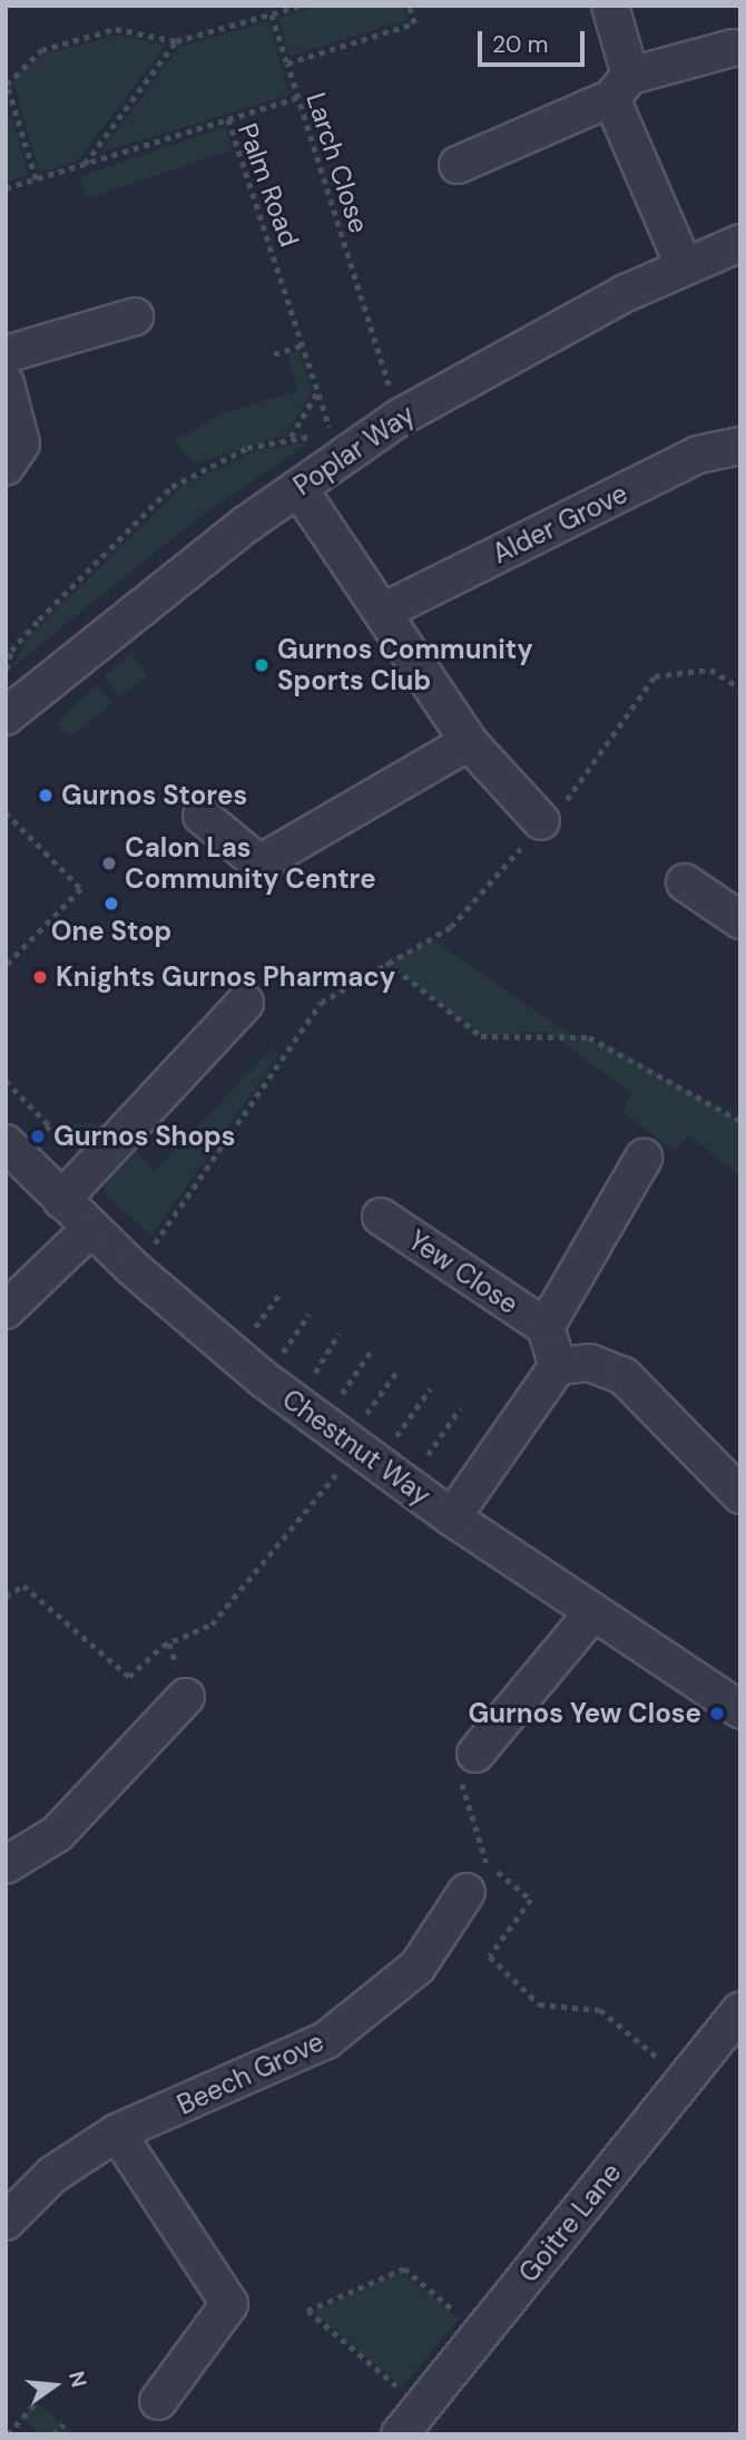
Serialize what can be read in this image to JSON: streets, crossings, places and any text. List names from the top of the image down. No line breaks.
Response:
{"streets":{"street":["Poplar Way","Alder Grove","Yew Close","Chestnut Way","Beech Grove","Goitre Lane"],"path":["Larch Close","Palm Road"]},"crossings":[["Larch Close","Poplar Way"]],"places":["Gurnos Community Sports Club","Gurnos Stores","Calon Las Community Centre","One Stop","Knights Gurnos Pharmacy","Gurnos Shops","Gurnos Yew Close"],"scale_bar":"20 m","north":"right"}
